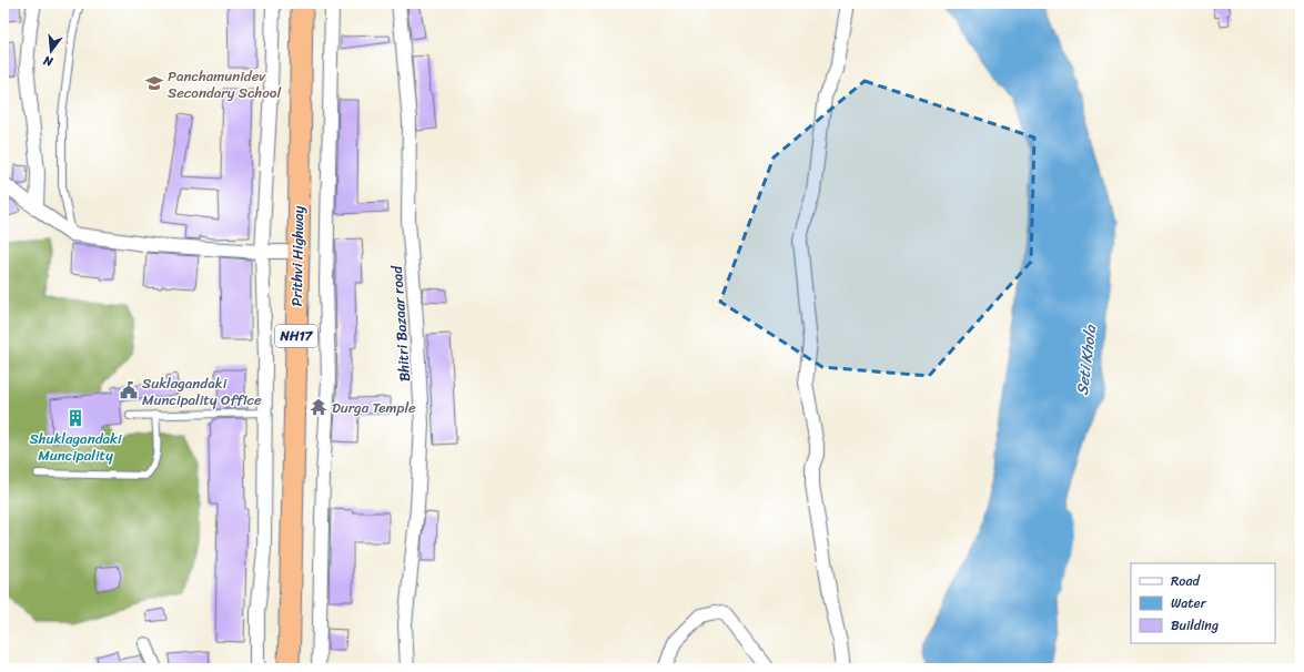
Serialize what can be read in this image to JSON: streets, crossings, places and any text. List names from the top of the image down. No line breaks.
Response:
{"streets":{"highway":["Prithvi Highway","NH17"],"street":["Bhitri Bazaar road"]},"water":["Seti Khola"],"places":{"school or university":["Panchamunidev Secondary School"],"public building":["Suklagandaki Muncipality Office"],"temple":["Durga Temple"],"building":["Shuklagandaki Muncipality"]},"legend":["Road","Water","Building"],"north":"bottom"}
